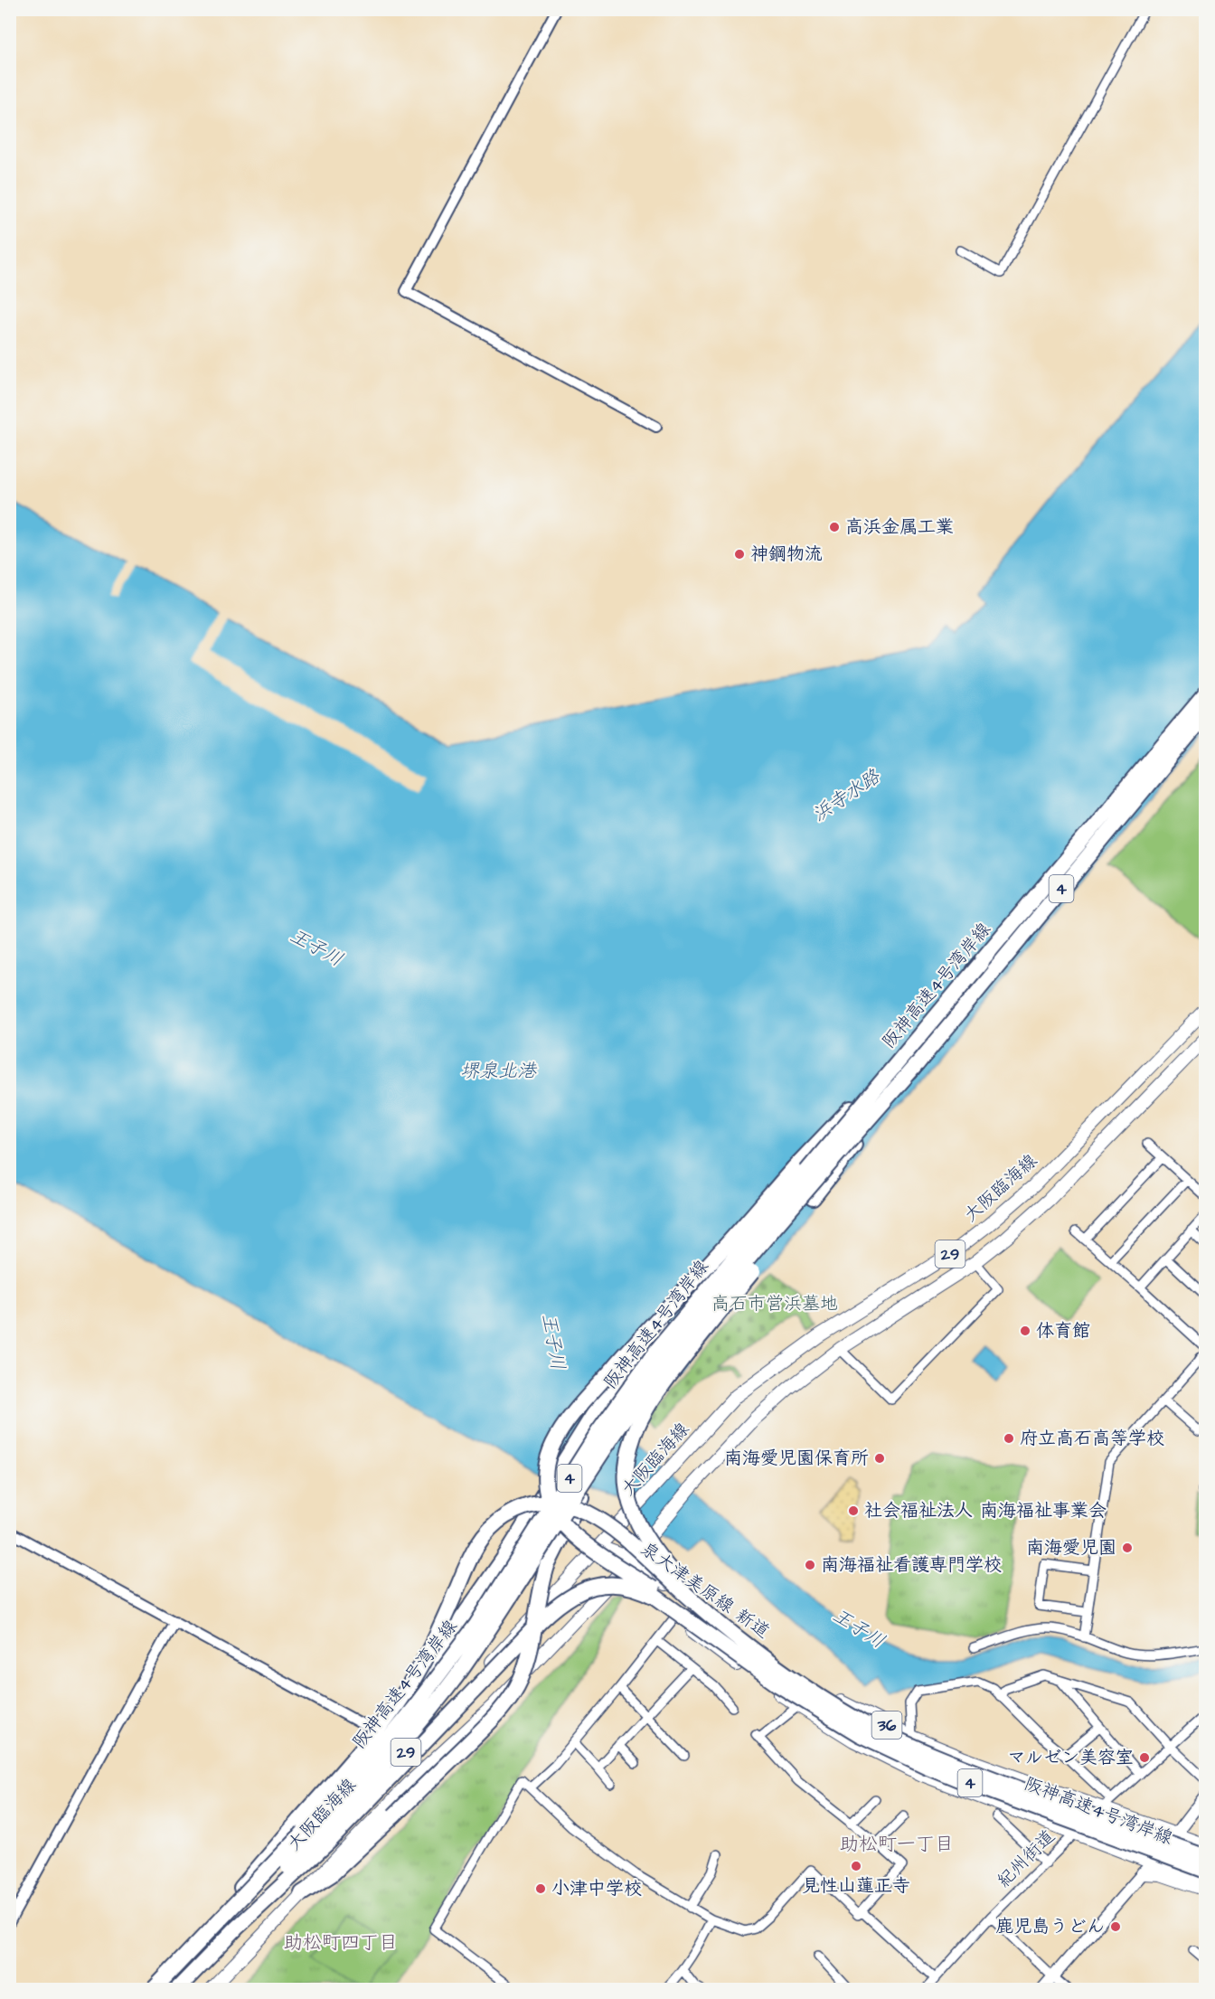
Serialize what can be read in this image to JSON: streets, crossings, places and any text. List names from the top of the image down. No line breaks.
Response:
{"streets":{"highway":["4","阪神高速4号湾岸線"],"main road":["大阪臨海線","29","泉大津美原線 新道","36"],"street":["紀州街道"]},"crossings":[["阪神高速4号湾岸線","大阪臨海線"],["大阪臨海線","泉大津美原線 新道"],["大阪臨海線","36"],["29","泉大津美原線 新道"],["29","36"],["泉大津美原線 新道","36"],["泉大津美原線 新道","紀州街道"],["36","紀州街道"]],"districts":["助松町一丁目","助松町四丁目"],"water":["浜寺水路","王子川","堺泉北港"],"parks":["高石市営浜墓地"],"places":["高浜金属工業","神鋼物流","体育館","府立高石高等学校","南海愛児園保育所","社会福祉法人 南海福祉事業会","南海愛児園","南海福祉看護専門学校","マルゼン美容室","見性山蓮正寺","小津中学校","鹿児島うどん"]}
